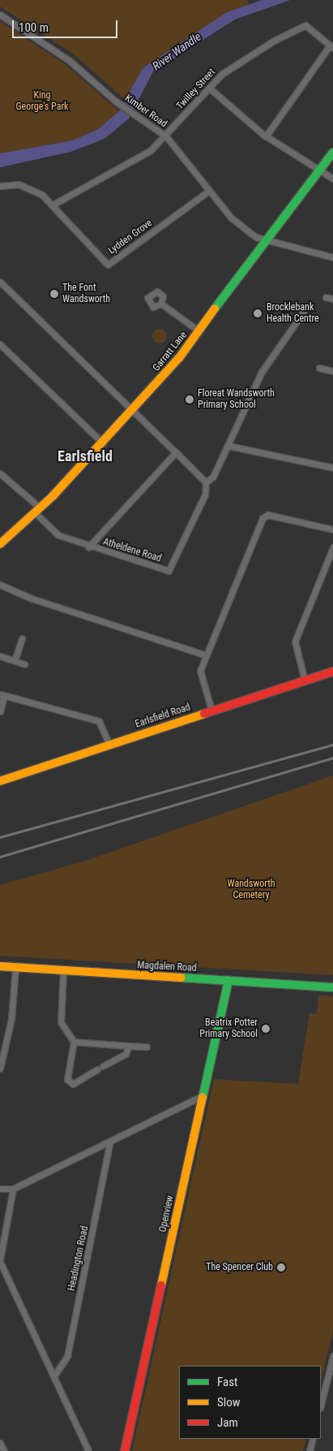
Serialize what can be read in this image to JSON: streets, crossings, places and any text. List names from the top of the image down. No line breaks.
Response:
{"streets":{"main road":["Garratt Lane","Earlsfield Road","Magdalen Road","Openview"],"street":["Twilley Street","Kimber Road","Lydden Grove","Atheldene Road","Headington Road"]},"crossings":[["Twilley Street","Kimber Road"],["Twilley Street","Lydden Grove"],["Kimber Road","Lydden Grove"],["Kimber Road","Garratt Lane"],["Garratt Lane","Atheldene Road"],["Magdalen Road","Openview"]],"districts":["Earlsfield"],"water":["River Wandle"],"parks":["King George's Park","Wandsworth Cemetery"],"places":["The Font Wandsworth","Brocklebank Health Centre","Floreat Wandsworth Primary School","Beatrix Potter Primary School","The Spencer Club"],"legend":["Fast","Slow","Jam"],"scale_bar":"100 m"}
